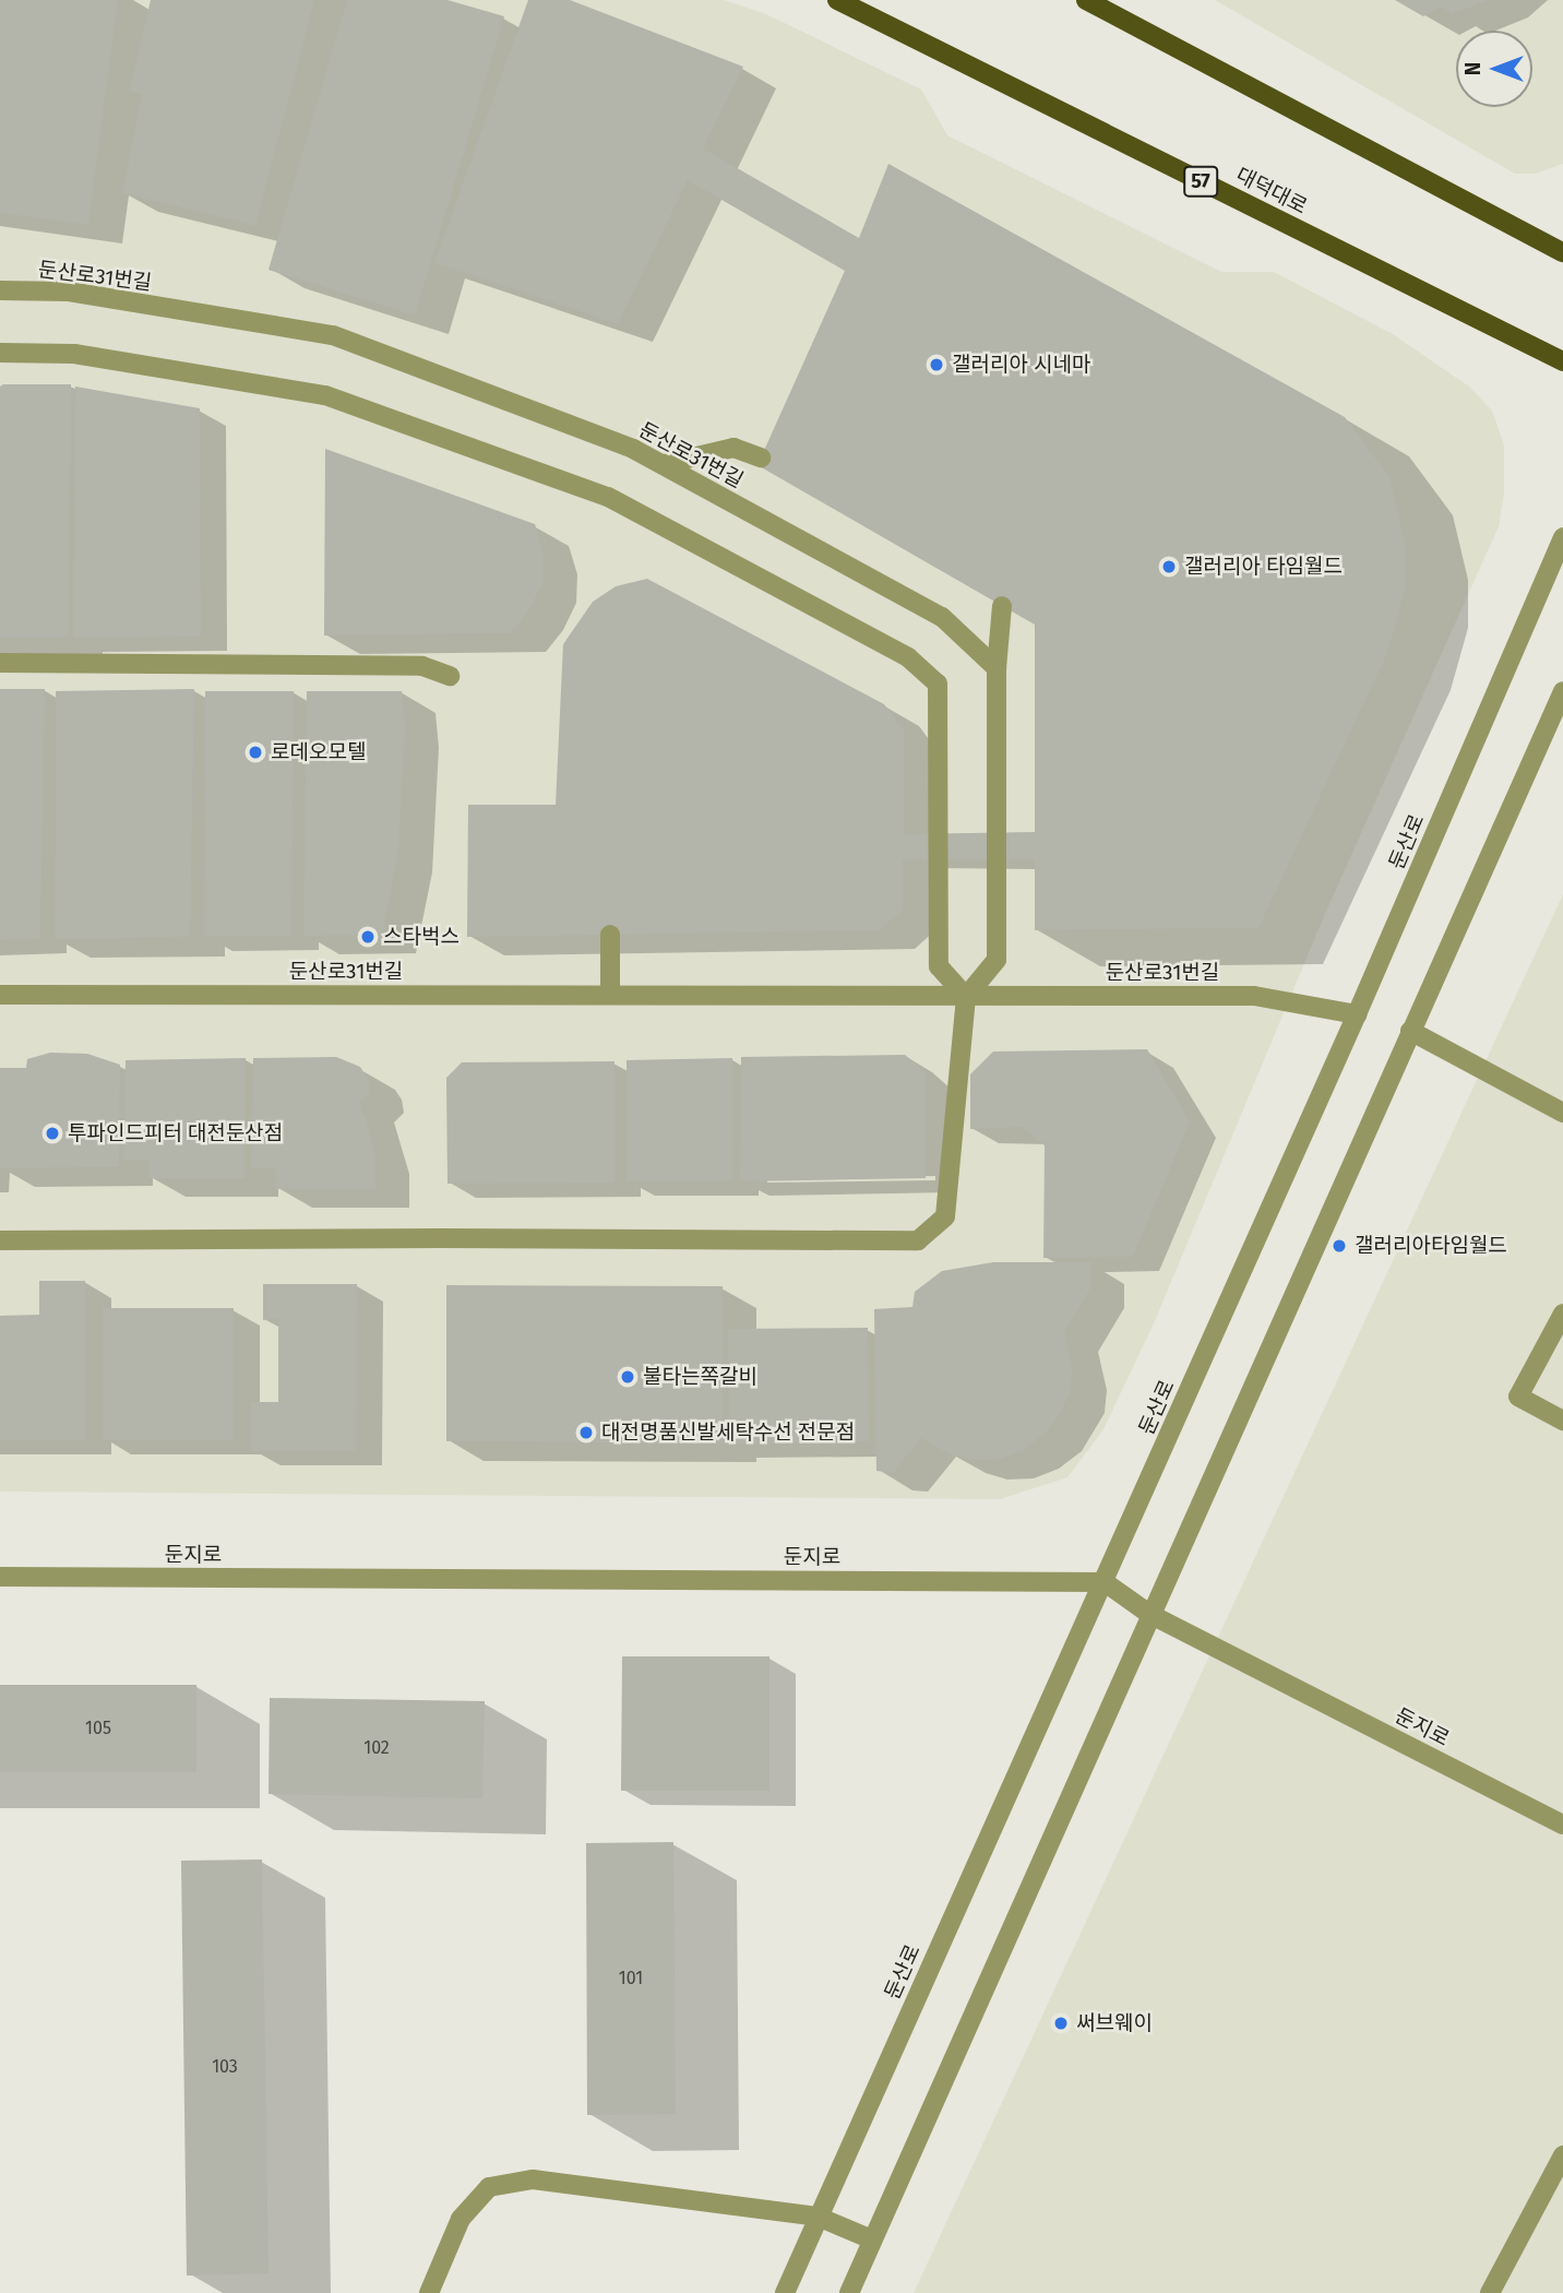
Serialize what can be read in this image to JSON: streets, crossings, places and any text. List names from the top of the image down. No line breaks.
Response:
{"streets":{"main road":["57","대덕대로"],"street":["둔산로31번길","둔산로","둔지로"]},"crossings":[["둔산로31번길","둔산로"],["둔산로","둔지로"]],"places":["갤러리아 시네마","갤러리아 타임월드","로데오모텔","스타벅스","투파인드피터 대전둔산점","갤러리아타임월드","불타는쪽갈비","대전명품신발세탁수선 전문점","써브웨이"],"house_numbers":["105","102","101","103"],"north":"left"}
